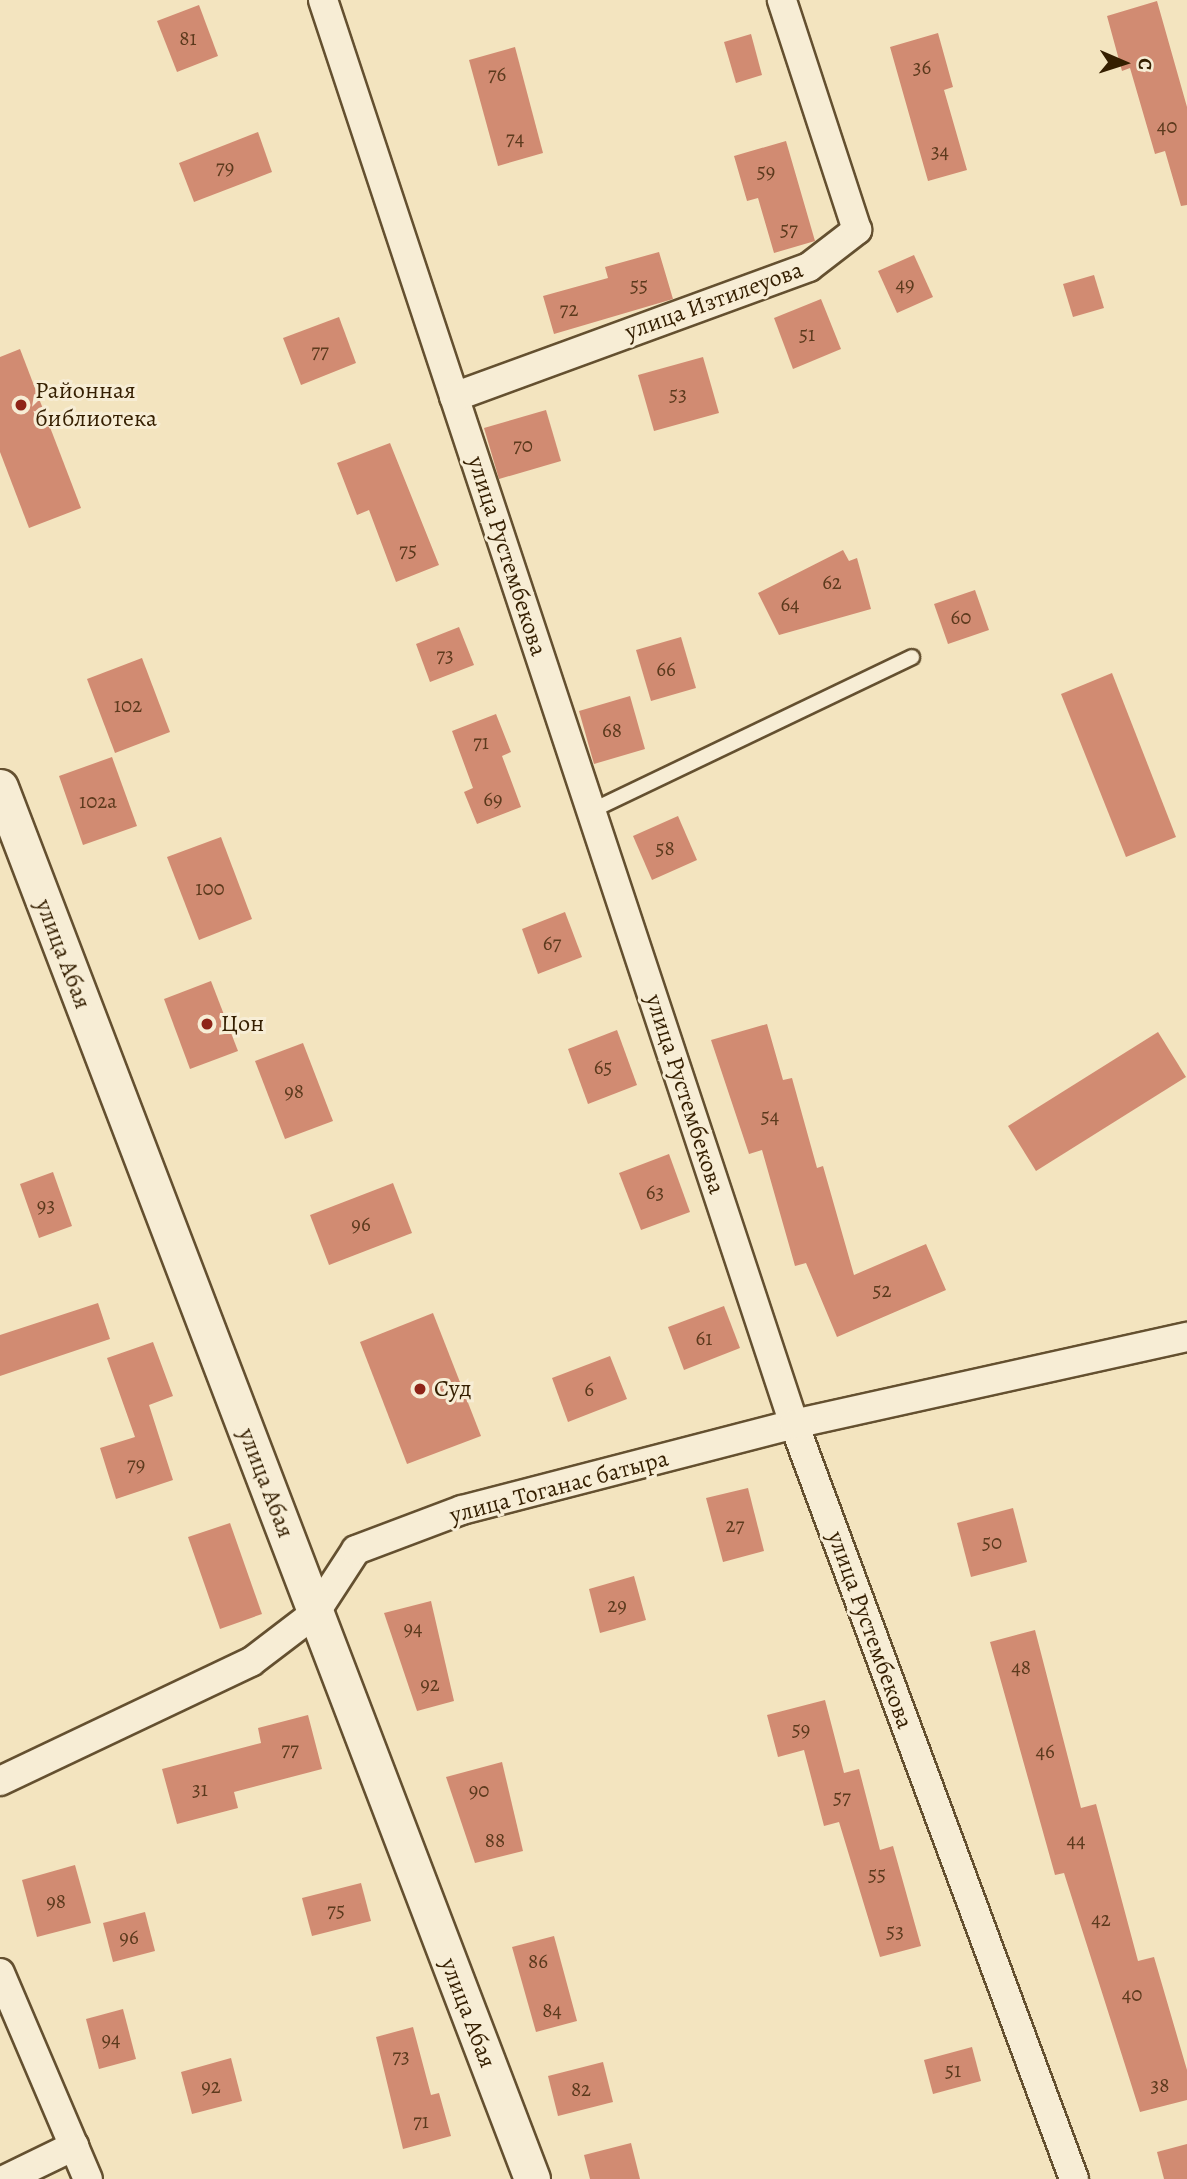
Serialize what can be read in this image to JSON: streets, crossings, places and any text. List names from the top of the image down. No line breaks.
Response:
{"streets":{"street":["улица Изтилеуова","улица Рустембекова","улица Абая","улица Тоганас батыра"]},"crossings":[["улица Изтилеуова","улица Рустембекова"],["улица Рустембекова","улица Тоганас батыра"],["улица Абая","улица Тоганас батыра"]],"places":["Районная библиотека","Цон","Суд"],"house_numbers":["81","36","76","40","74","34","79","59","57","49","55","72","51","77","53","70","75","62","64","60","73","66","102","68","71","69","102а","58","100","67","65","98","54","63","93","96","52","61","6","79","27","50","29","94","48","92","59","77","46","31","90","57","88","44","55","98","75","42","53","96","86","40","84","94","73","51","38","92","82","71"],"north":"right"}
